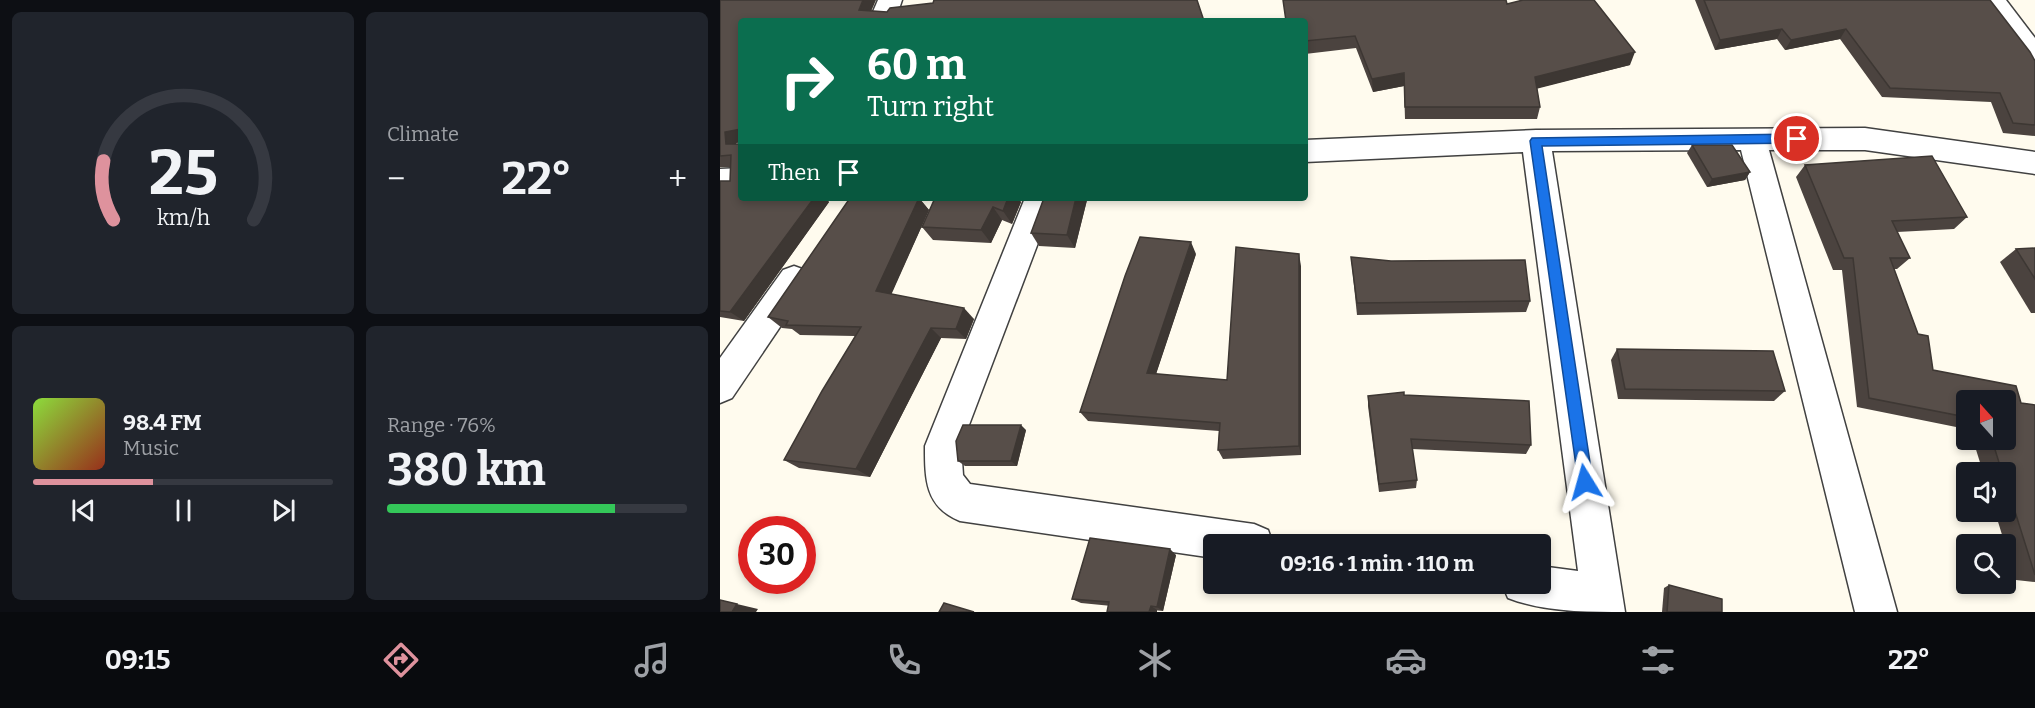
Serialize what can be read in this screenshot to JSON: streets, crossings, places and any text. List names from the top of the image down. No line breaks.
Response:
{"north":"top","page":{"tile":["Climate",["Range · 76%","380 km"]],"turn":["60 m","Turn right"],"then":"Then","heat":["−","22°","+"],"song":["98.4 FM","Music"],"limit":"30","trip":"09:16 · 1 min · 110 m","tabs":["09:15","22°"],"gauge":["25","km/h"]}}
